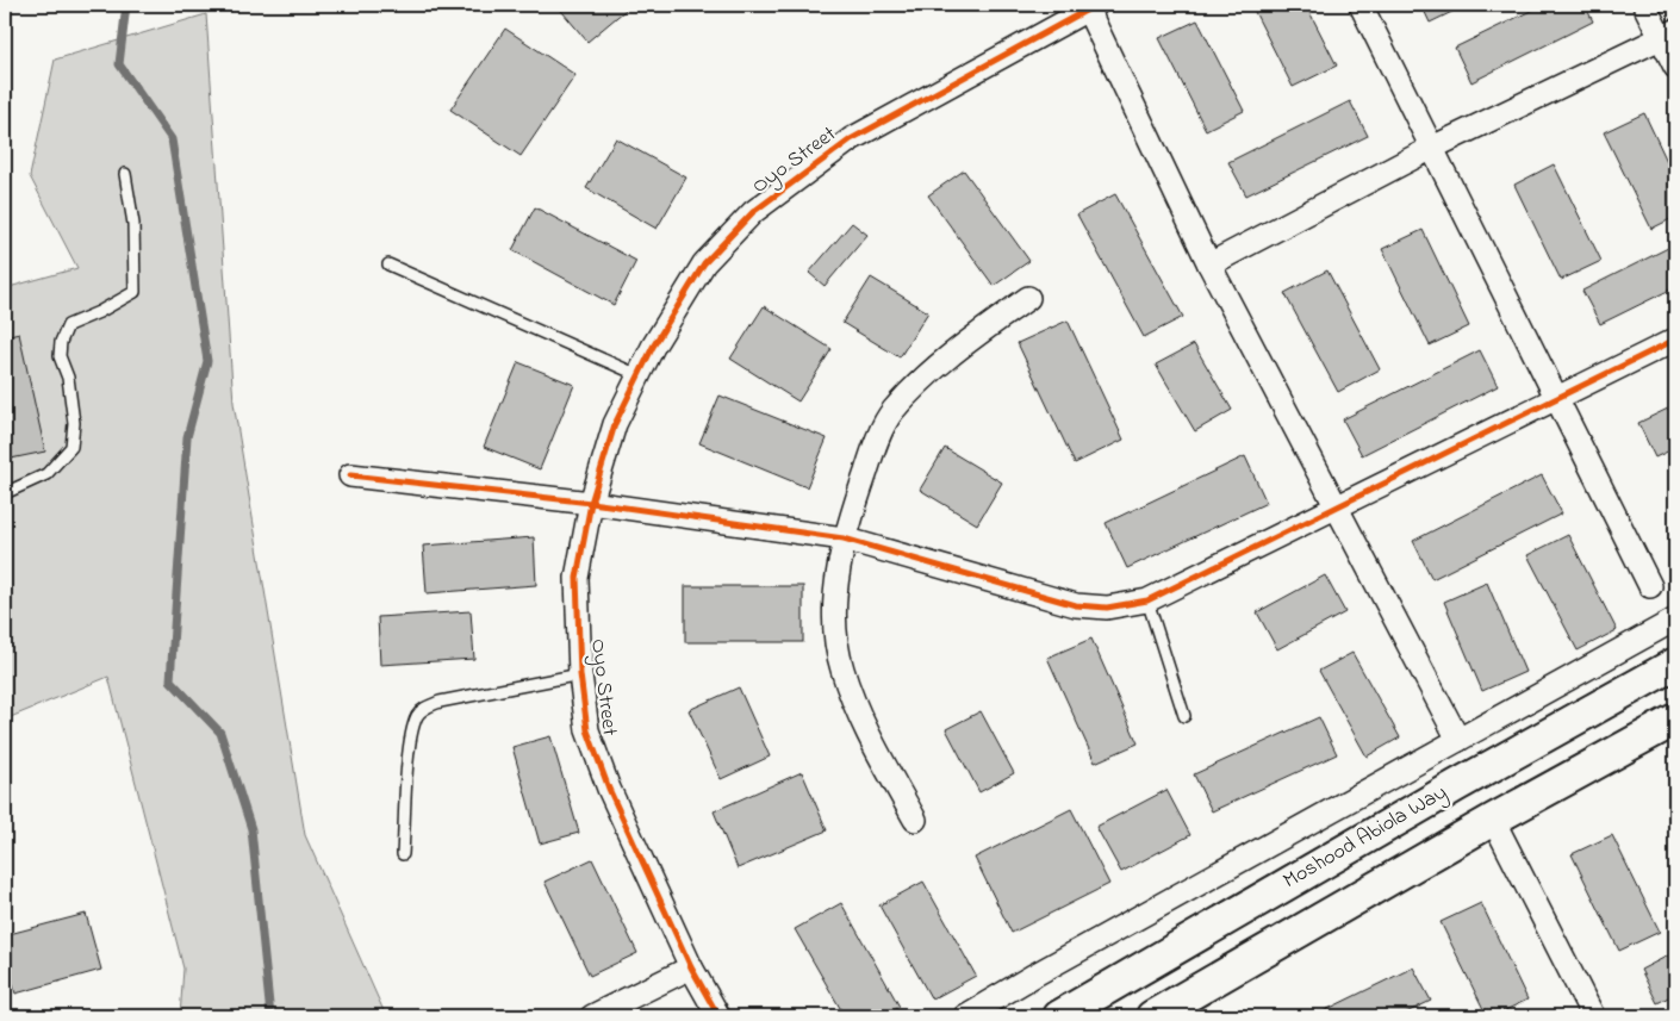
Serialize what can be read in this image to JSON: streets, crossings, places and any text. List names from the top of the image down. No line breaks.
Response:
{"streets":{"main road":["Moshood Abiola Way"],"street":["Oyo Street"]}}
